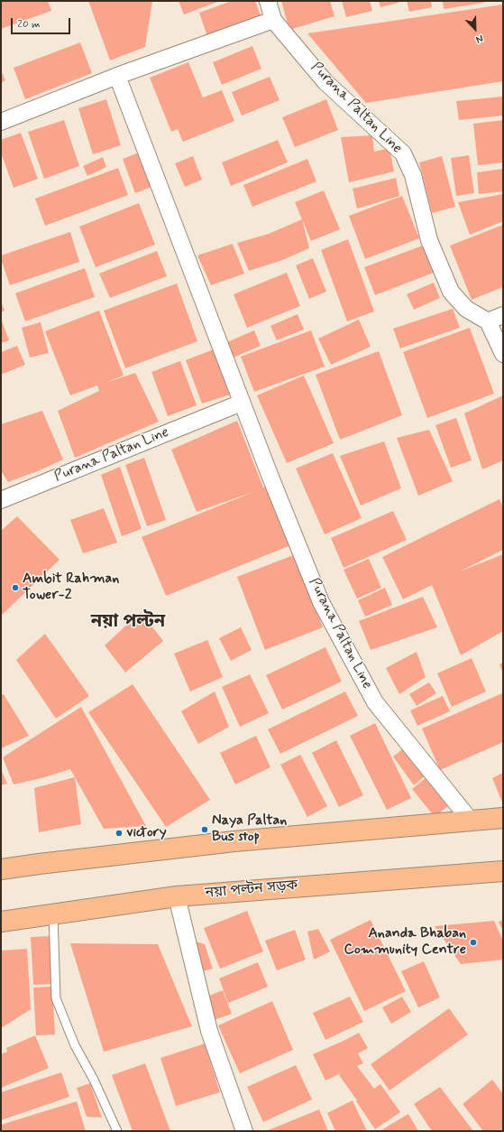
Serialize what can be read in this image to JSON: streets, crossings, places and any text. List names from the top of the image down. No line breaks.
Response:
{"streets":{"main road":["নয়া পল্টন সড়ক"],"street":["Purana Paltan Line"]},"districts":["নয়া পল্টন"],"places":["Ambit Rahman Tower-2","Naya Paltan Bus stop","victory","Ananda Bhaban Community Centre"],"scale_bar":"20 m","north":"bottom right"}
